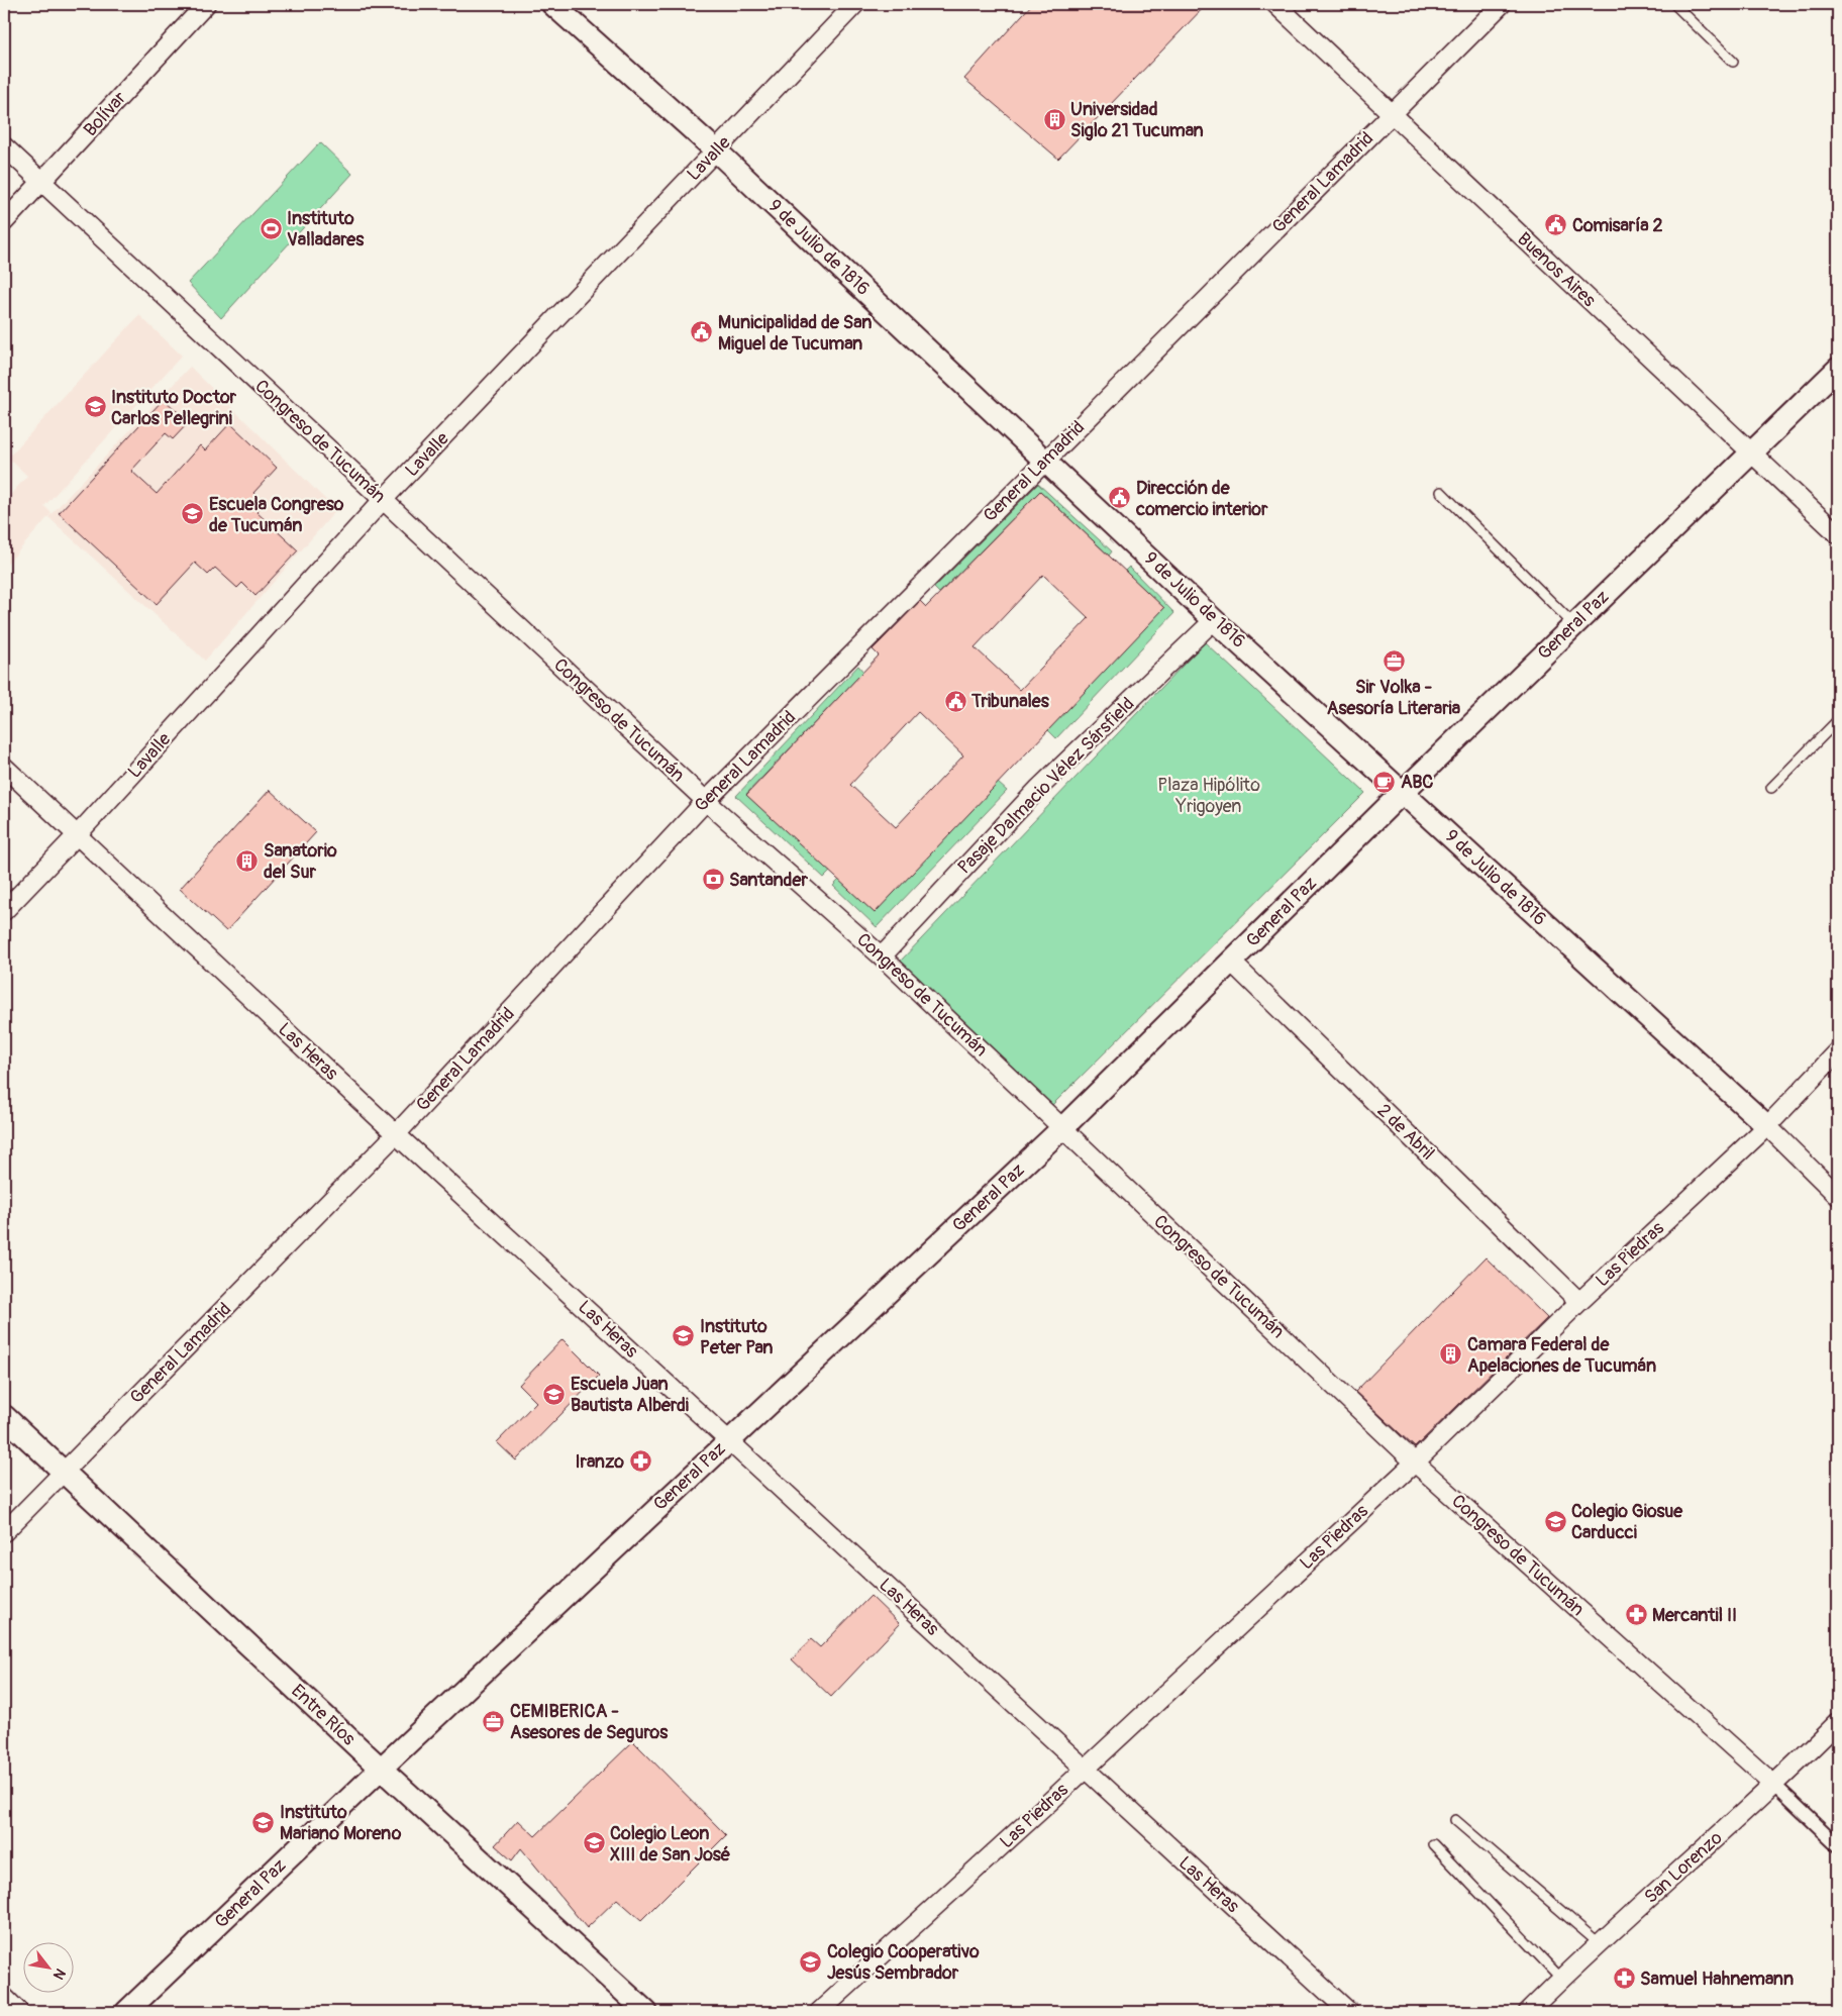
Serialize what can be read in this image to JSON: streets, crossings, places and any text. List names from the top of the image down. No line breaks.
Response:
{"streets":{"street":["Bolívar","Lavalle","General Lamadrid","9 de Julio de 1816","Buenos Aires","Congreso de Tucumán","General Paz","Pasaje Dalmacio Vélez Sársfield","Las Heras","2 de Abril","Las Piedras","Entre Ríos","San Lorenzo"]},"crossings":[["Bolívar","Congreso de Tucumán"],["Lavalle","9 de Julio de 1816"],["Lavalle","Congreso de Tucumán"],["Lavalle","Las Heras"],["General Lamadrid","9 de Julio de 1816"],["General Lamadrid","Buenos Aires"],["General Lamadrid","Congreso de Tucumán"],["General Lamadrid","Las Heras"],["General Lamadrid","Entre Ríos"],["9 de Julio de 1816","General Paz"],["9 de Julio de 1816","Pasaje Dalmacio Vélez Sársfield"],["9 de Julio de 1816","Las Piedras"],["Buenos Aires","General Paz"],["Congreso de Tucumán","General Paz"],["Congreso de Tucumán","Pasaje Dalmacio Vélez Sársfield"],["Congreso de Tucumán","Las Piedras"],["Congreso de Tucumán","San Lorenzo"],["General Paz","Las Heras"],["General Paz","2 de Abril"],["General Paz","Entre Ríos"],["Las Heras","Las Piedras"],["2 de Abril","Las Piedras"]],"parks":["Plaza Hipólito Yrigoyen"],"places":{"building":["Universidad Siglo 21 Tucuman","Sanatorio del Sur","Camara Federal de Apelaciones de Tucumán"],"public building":["Comisaría 2","Municipalidad de San Miguel de Tucuman","Dirección de comercio interior","Tribunales"],"sports":["Instituto Valladares"],"school or university":["Instituto Doctor Carlos Pellegrini","Escuela Congreso de Tucumán","Instituto Peter Pan","Escuela Juan Bautista Alberdi","Colegio Giosue Carducci","Instituto Mariano Moreno","Colegio Leon XIII de San José","Colegio Cooperativo Jesús Sembrador"],"office":["Sir Volka - Asesoría Literaria","CEMIBERICA - Asesores de Seguros"],"cafe":["ABC"],"bank":["Santander"],"pharmacy":["Iranzo","Mercantil II","Samuel Hahnemann"]},"north":"bottom right"}
